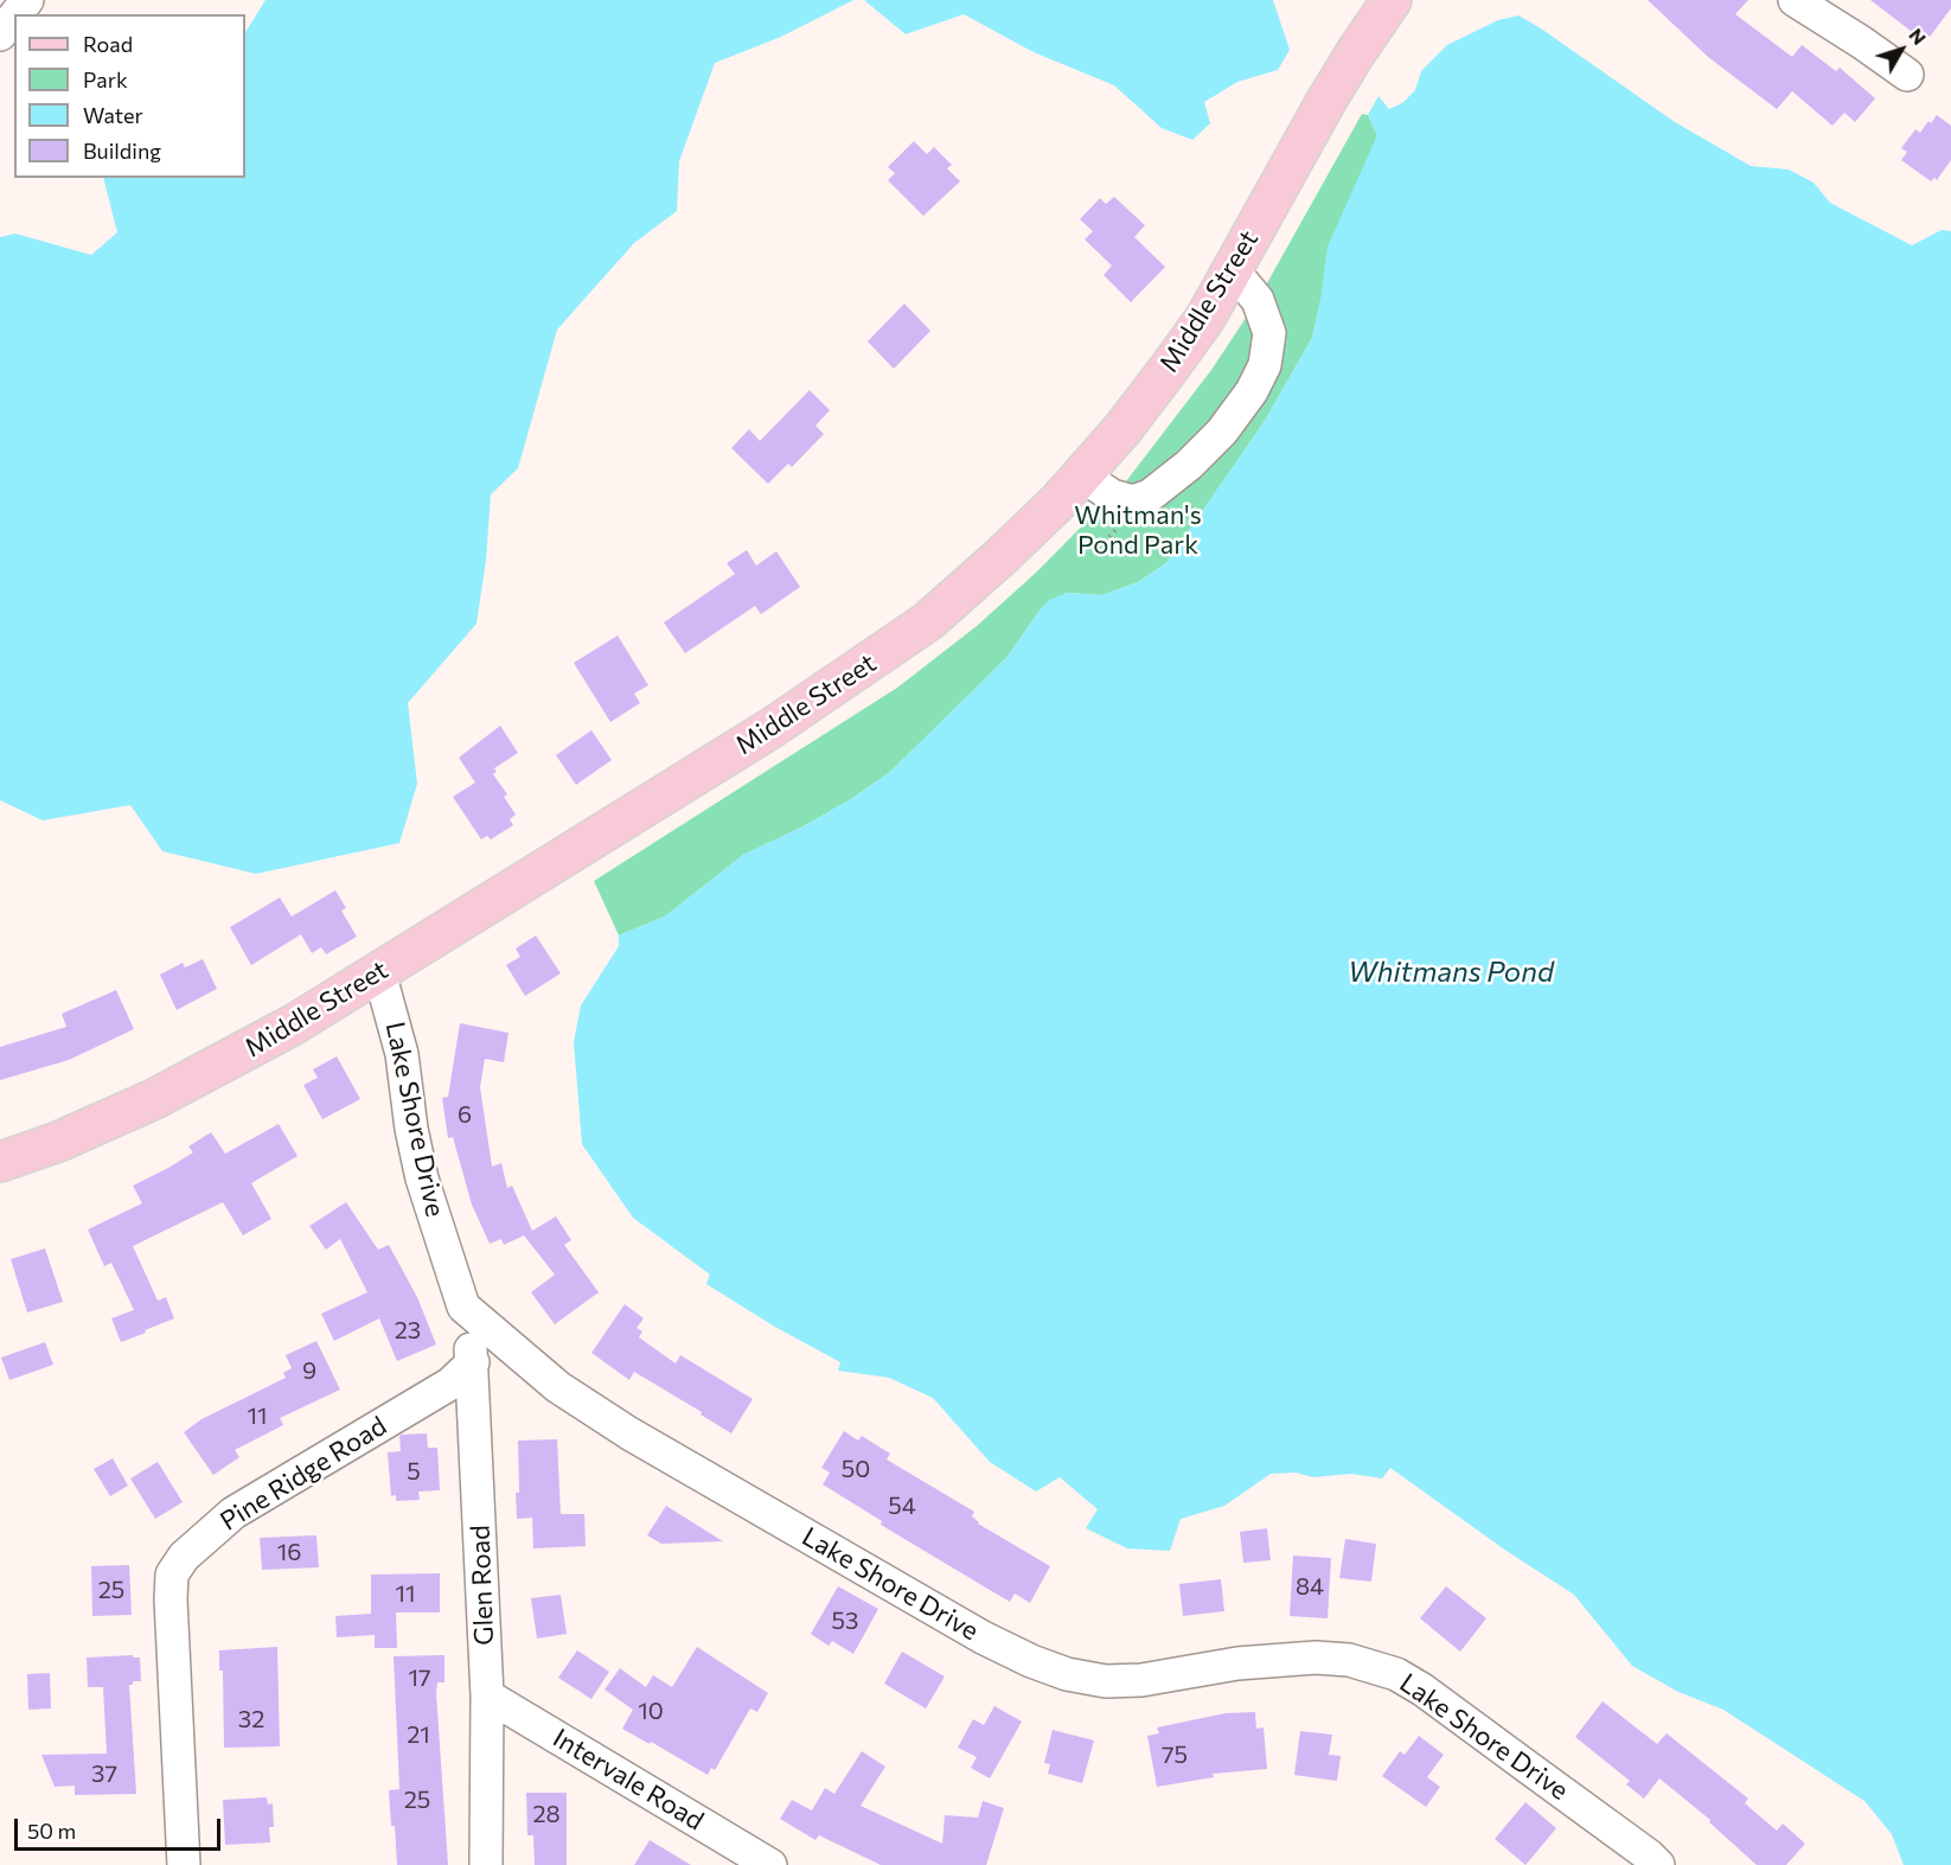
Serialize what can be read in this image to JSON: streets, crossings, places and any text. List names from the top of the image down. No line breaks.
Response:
{"streets":{"main road":["Middle Street"],"street":["Lake Shore Drive","Pine Ridge Road","Glen Road","Intervale Road"]},"crossings":[["Middle Street","Lake Shore Drive"],["Lake Shore Drive","Glen Road"],["Pine Ridge Road","Glen Road"],["Glen Road","Intervale Road"]],"water":["Whitmans Pond"],"parks":["Whitman's Pond Park"],"house_numbers":["6","23","9","11","50","5","54","16","84","25","11","53","17","10","32","21","75","37","25","28"],"legend":["Road","Park","Water","Building"],"scale_bar":"50 m","north":"top right"}
